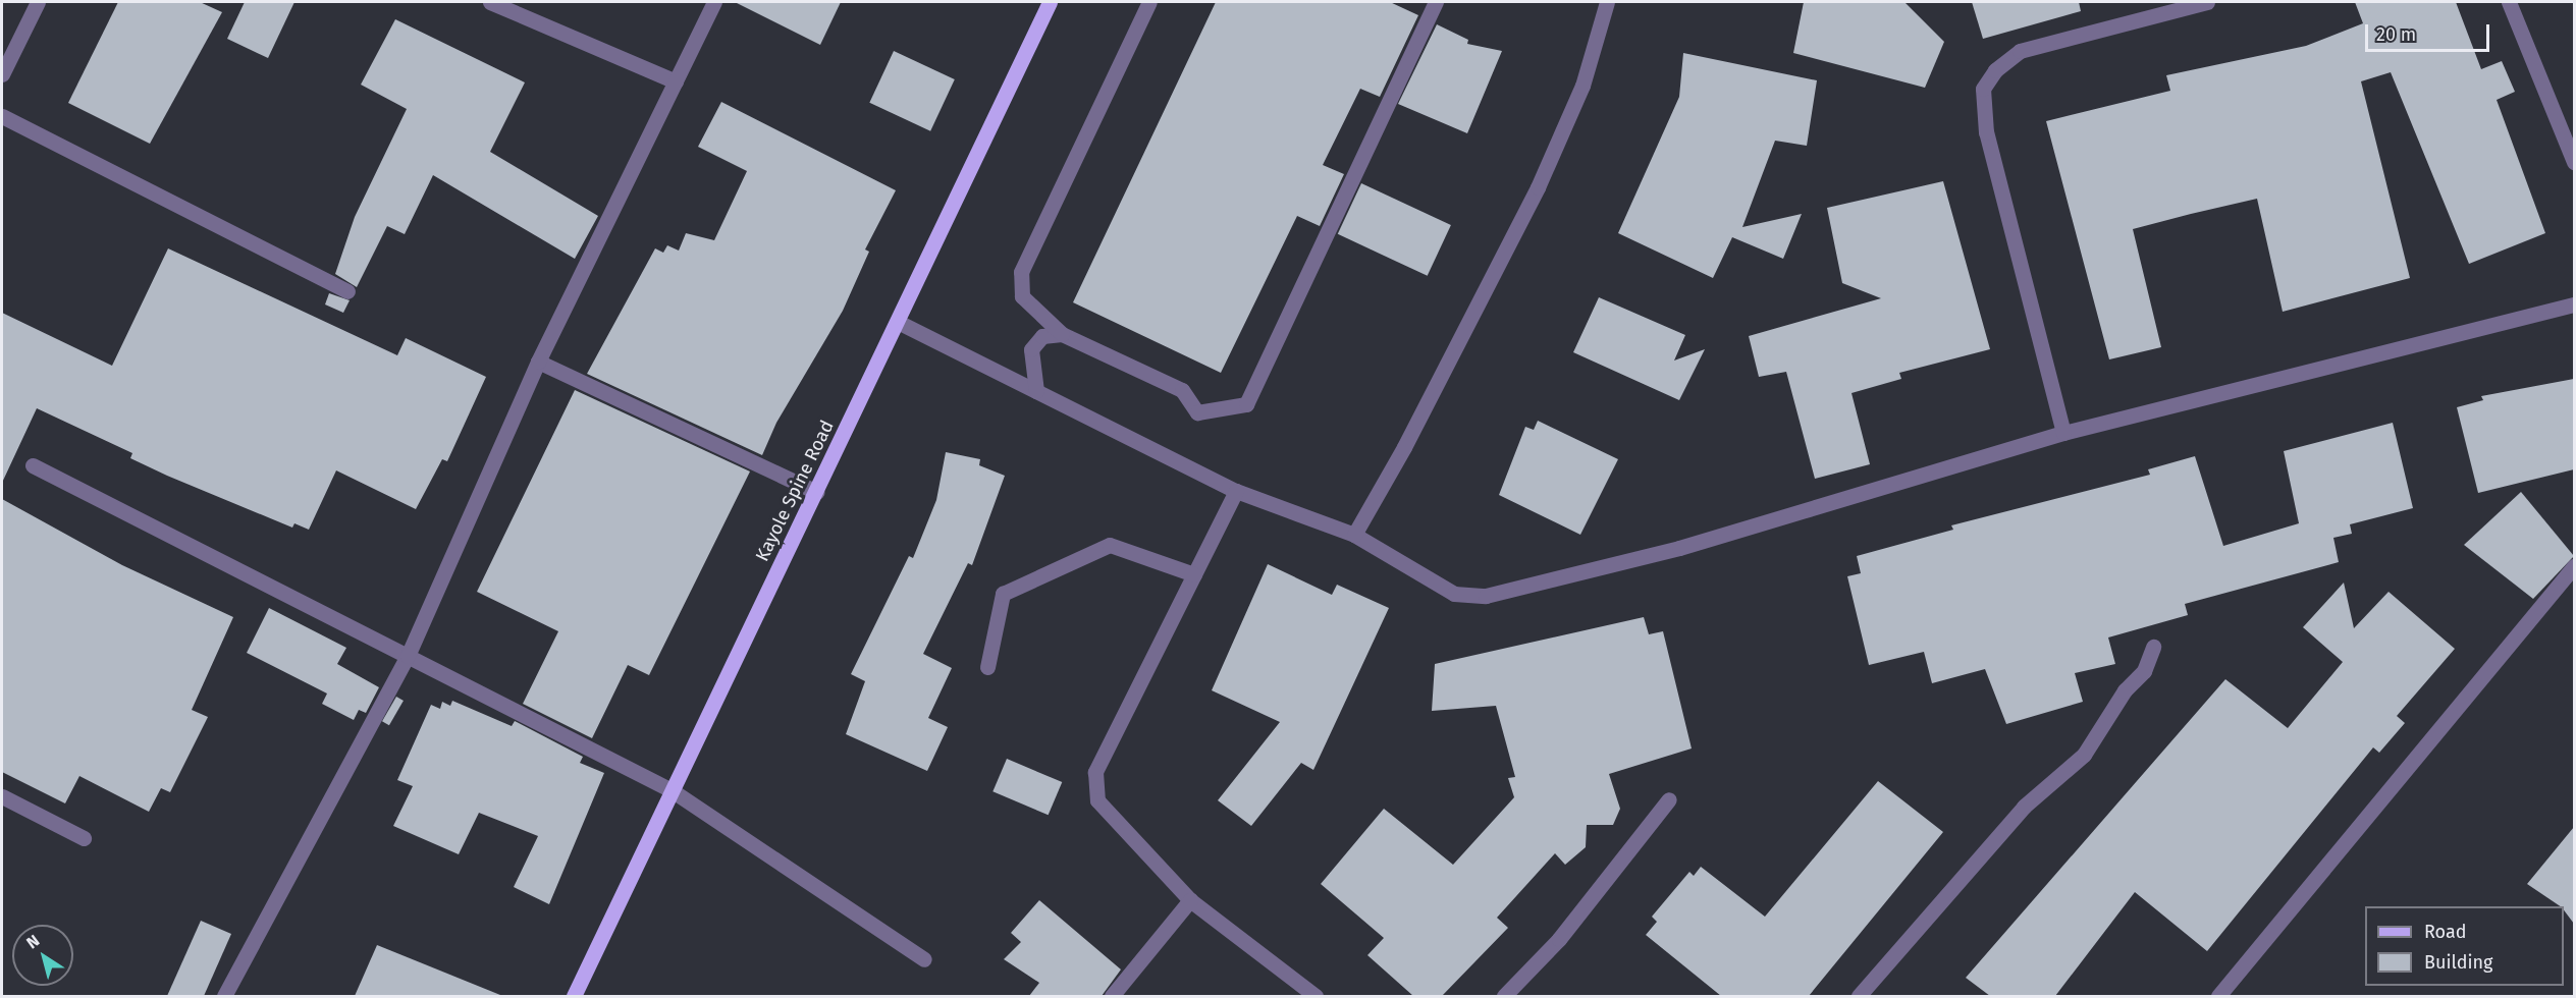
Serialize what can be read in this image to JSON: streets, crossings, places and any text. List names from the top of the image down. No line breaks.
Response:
{"streets":{"main road":["Kayole Spine Road"]},"legend":["Road","Building"],"scale_bar":"20 m","north":"top left"}
